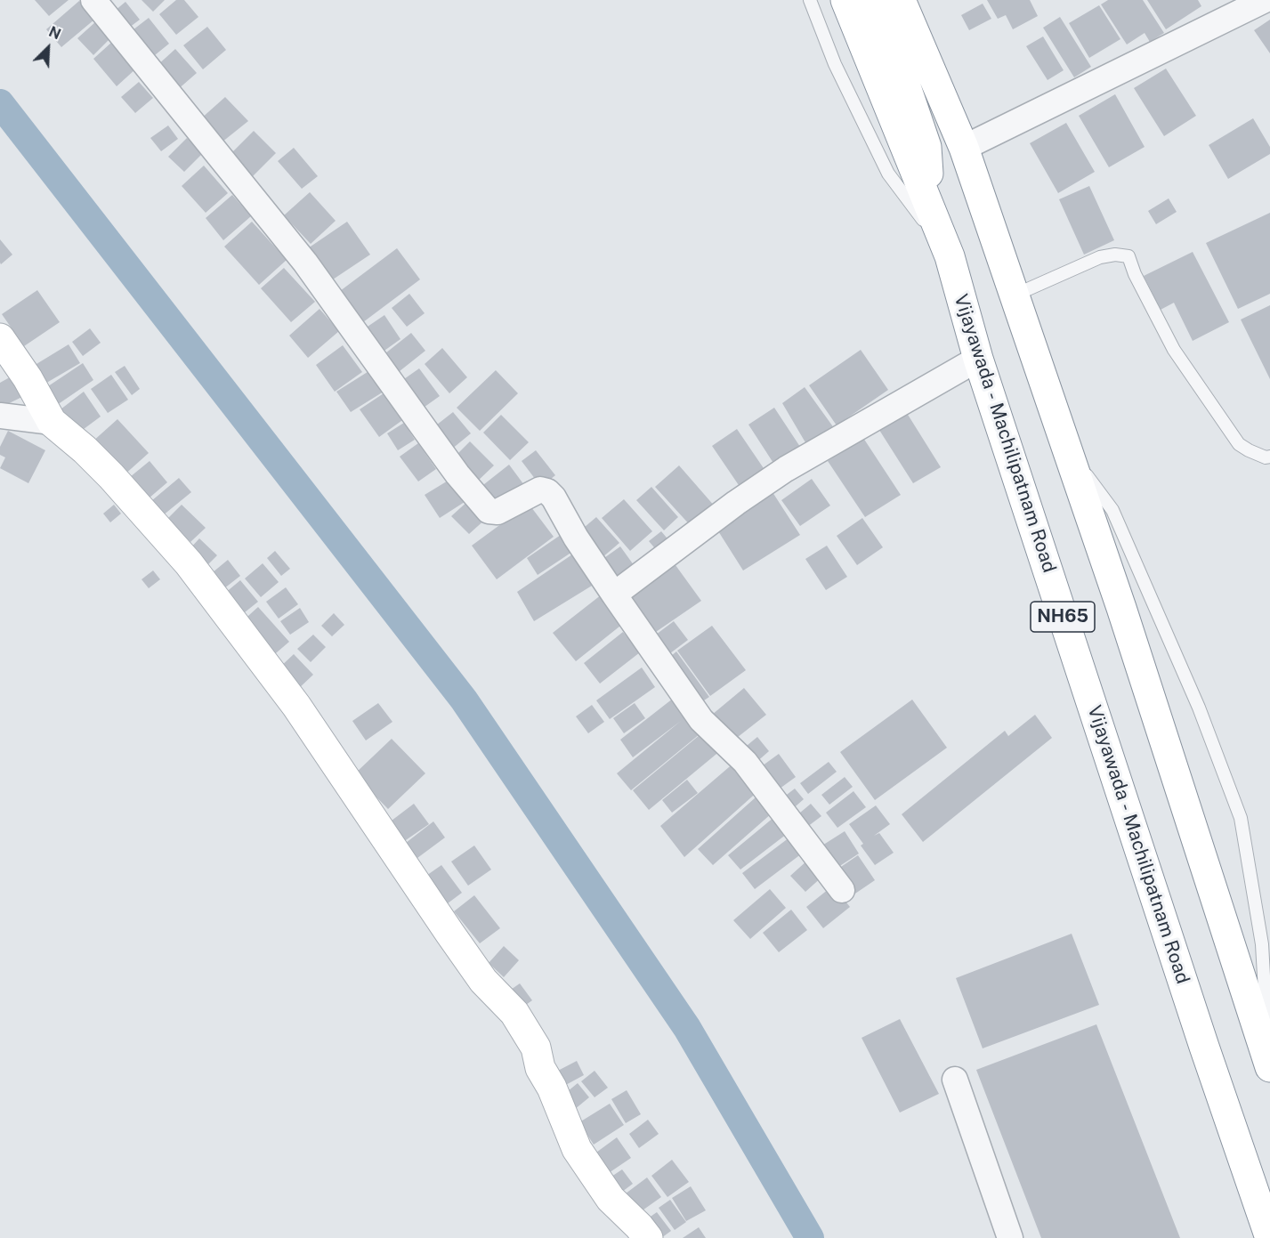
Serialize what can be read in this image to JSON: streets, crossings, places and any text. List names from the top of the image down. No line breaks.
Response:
{"streets":{"main road":["Vijayawada - Machilipatnam Road","NH65"]},"north":"top right"}
